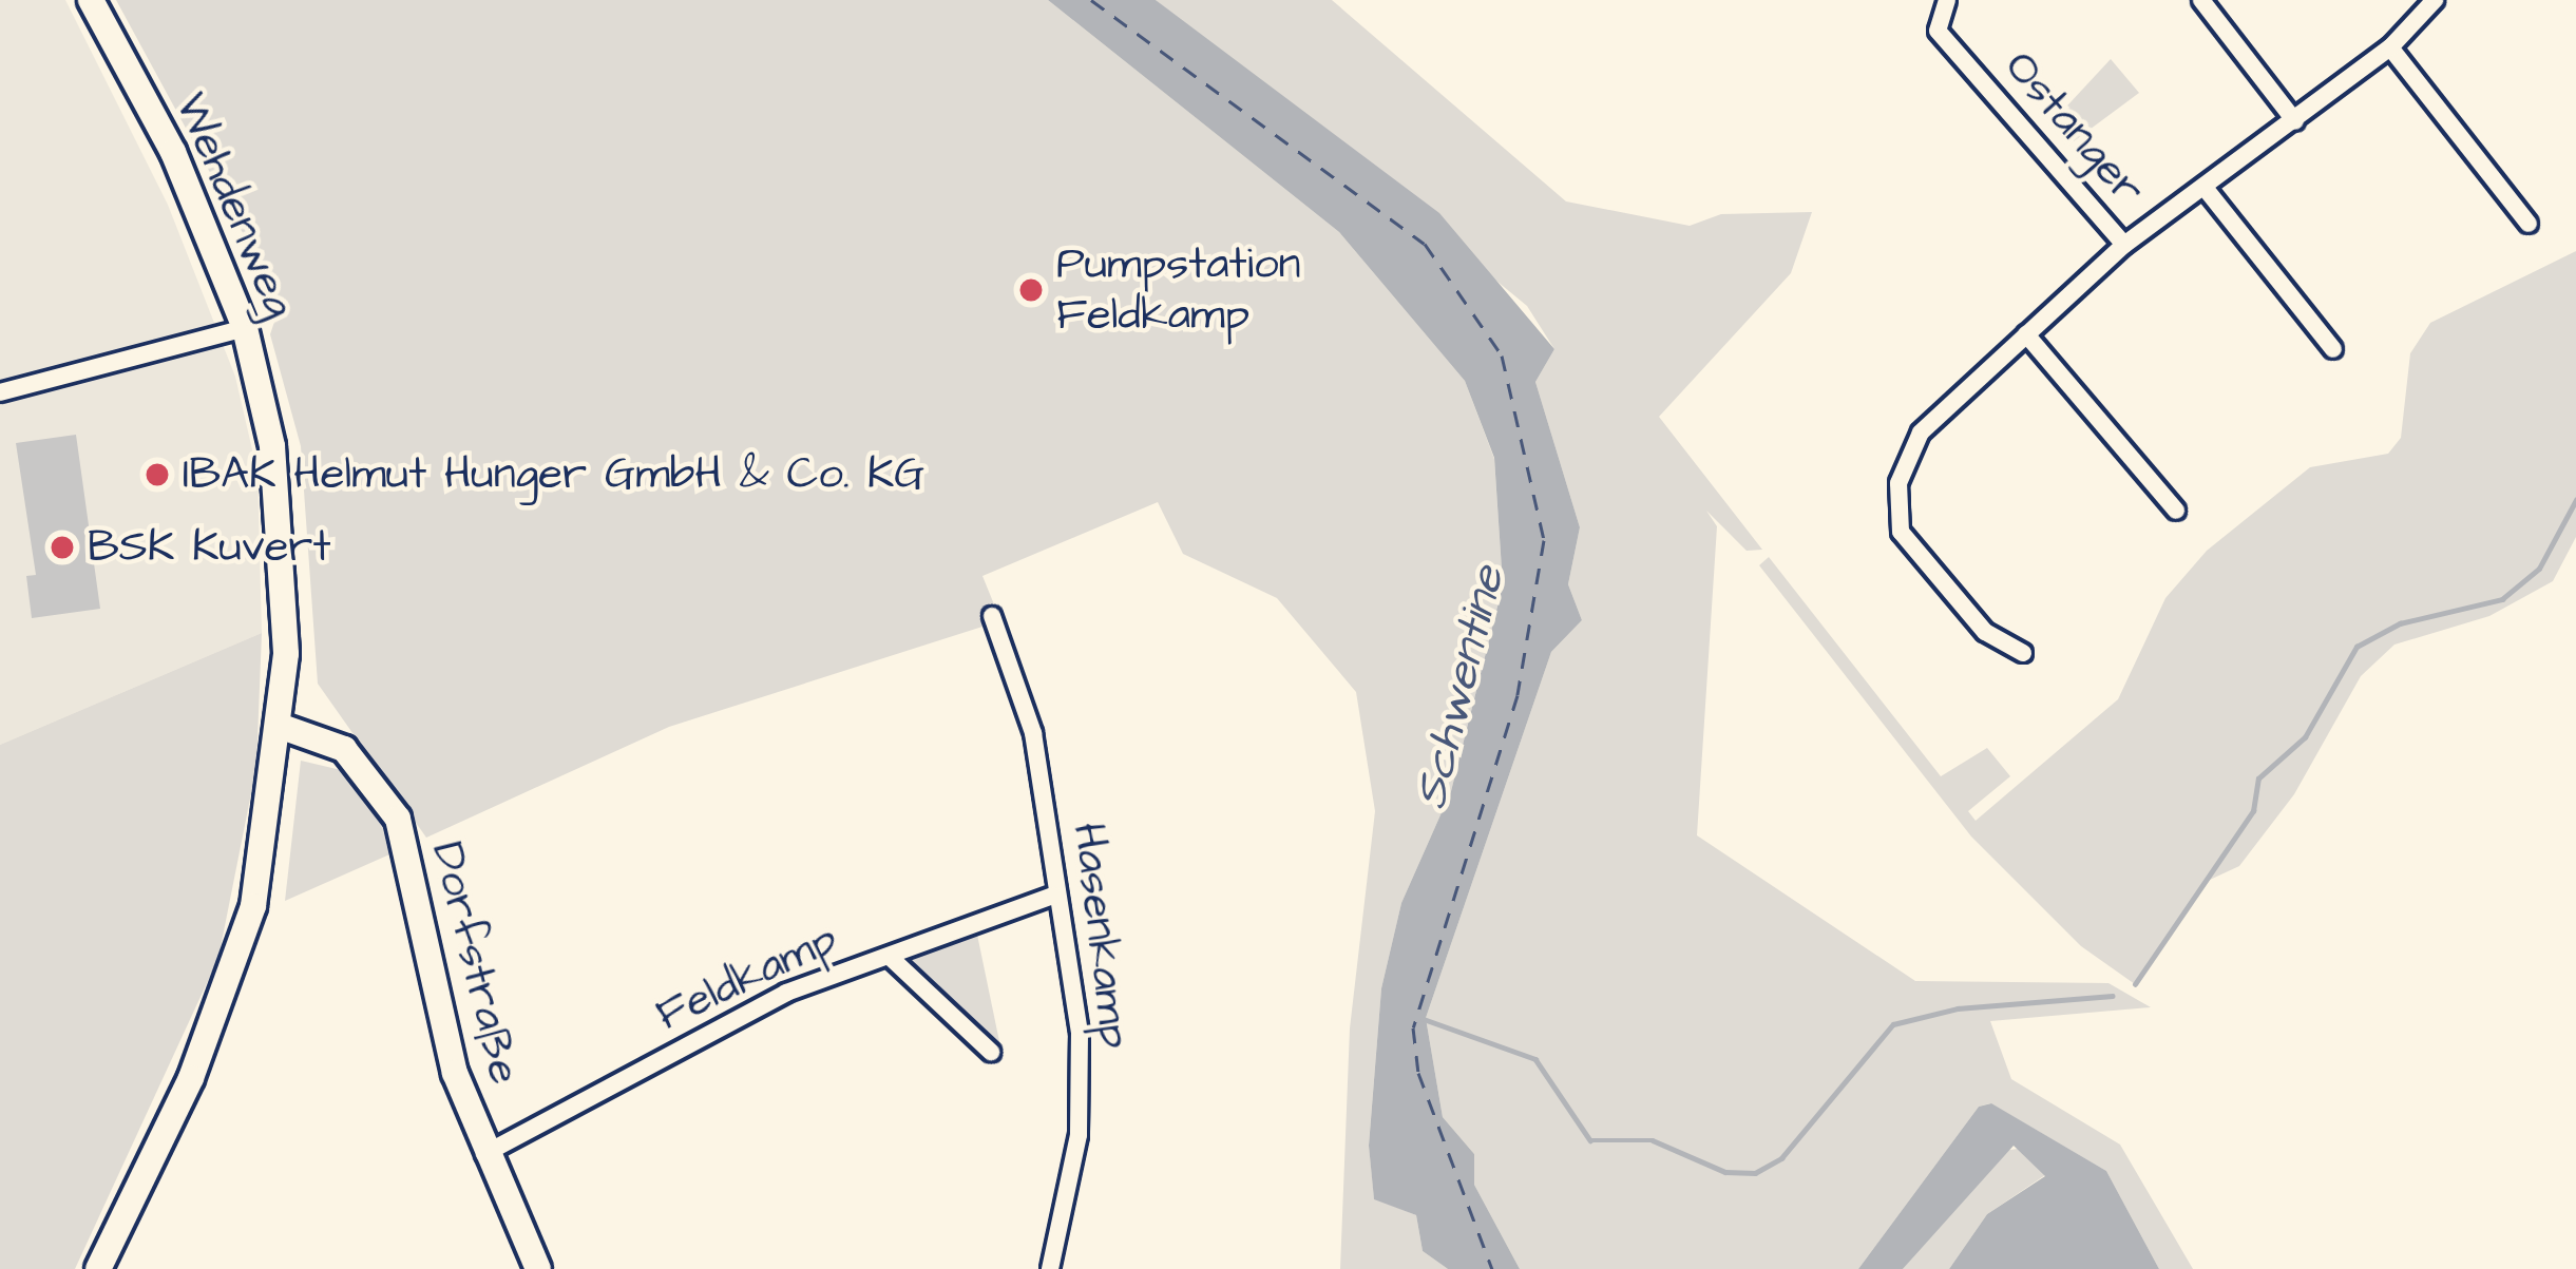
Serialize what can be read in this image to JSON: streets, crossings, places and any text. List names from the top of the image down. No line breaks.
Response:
{"streets":{"main road":["Wehdenweg","Dorfstraße"],"street":["Ostanger","Hasenkamp","Feldkamp"]},"crossings":[["Wehdenweg","Dorfstraße"],["Hasenkamp","Feldkamp"],["Dorfstraße","Feldkamp"]],"water":["Schwentine"],"places":["Pumpstation Feldkamp","IBAK Helmut Hunger GmbH & Co. KG","BSK Kuvert"]}
